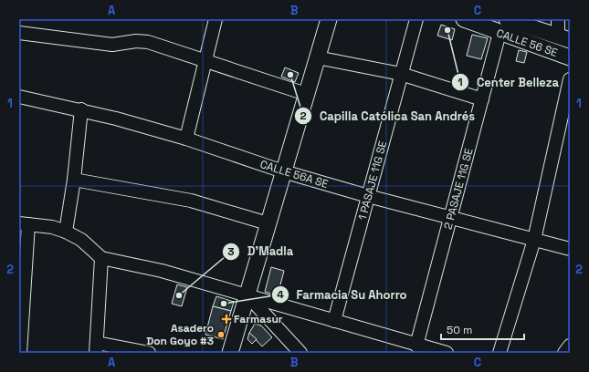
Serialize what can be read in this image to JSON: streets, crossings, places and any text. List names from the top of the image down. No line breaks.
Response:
{"streets":{"main road":["CALLE 56 SE"],"street":["CALLE 56A SE","1 PASAJE 11G SE","2 PASAJE 11G SE"]},"crossings":[["CALLE 56 SE","2 PASAJE 11G SE"],["CALLE 56A SE","1 PASAJE 11G SE"],["CALLE 56A SE","2 PASAJE 11G SE"]],"places":{"other":["Center Belleza","Capilla Católica San Andrés","D'Madla","Farmacia Su Ahorro","Asadero Don Goyo #3"],"health":["Farmasur"]},"scale_bar":"50 m","grid":{"columns":["A","B","C"],"rows":["1","2"]}}
